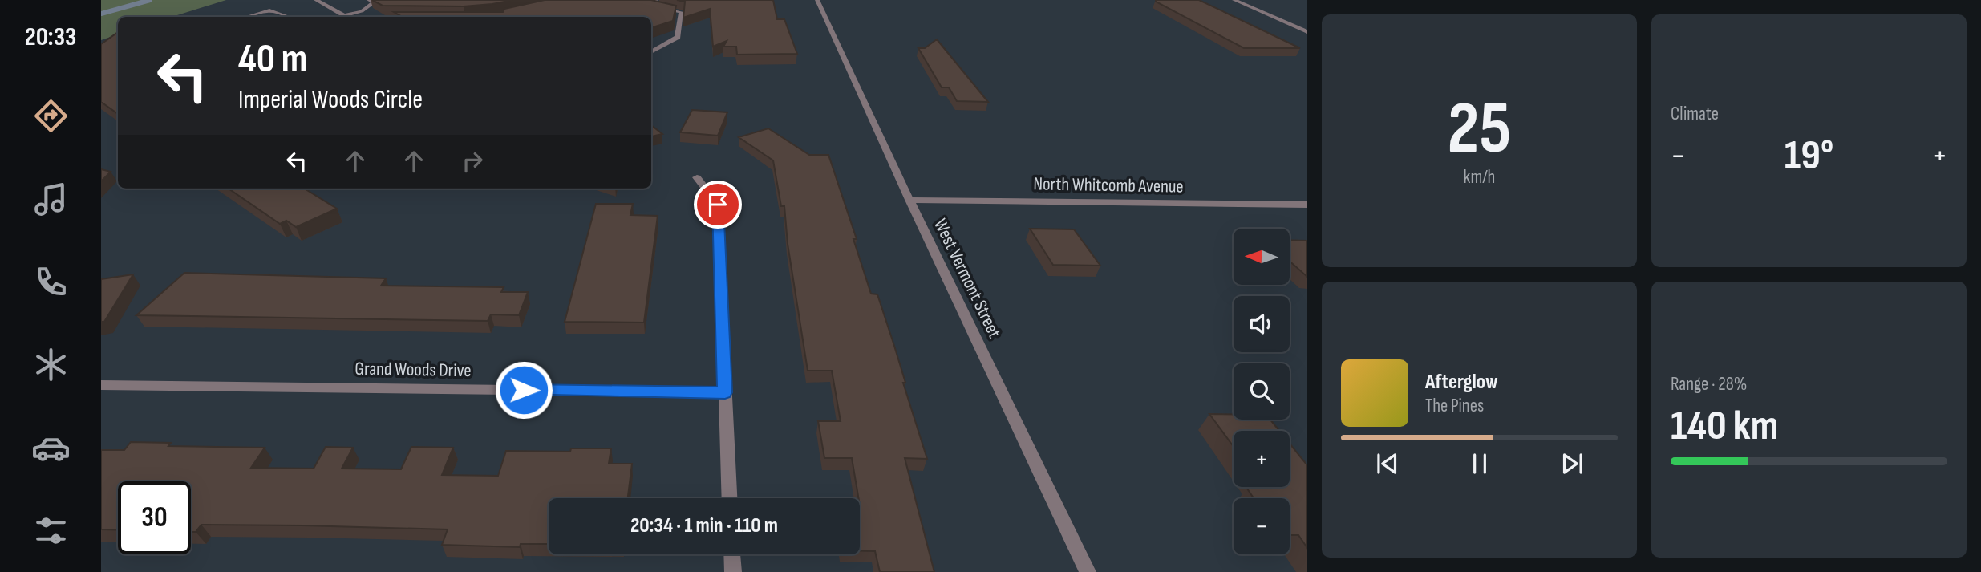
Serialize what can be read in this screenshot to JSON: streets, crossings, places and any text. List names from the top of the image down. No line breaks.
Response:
{"streets":{"street":["North Whitcomb Avenue","West Vermont Street","Grand Woods Drive"]},"crossings":[["North Whitcomb Avenue","West Vermont Street"]],"north":"left","page":{"tabs":"20:33","tile":[["25","km/h"],"Climate",["Range · 28%","140 km"]],"turn":["40 m","Imperial Woods Circle"],"heat":["−","19°","+"],"map_buttons":["+","−"],"song":["Afterglow","The Pines"],"limit":"30","trip":"20:34 · 1 min · 110 m"}}
